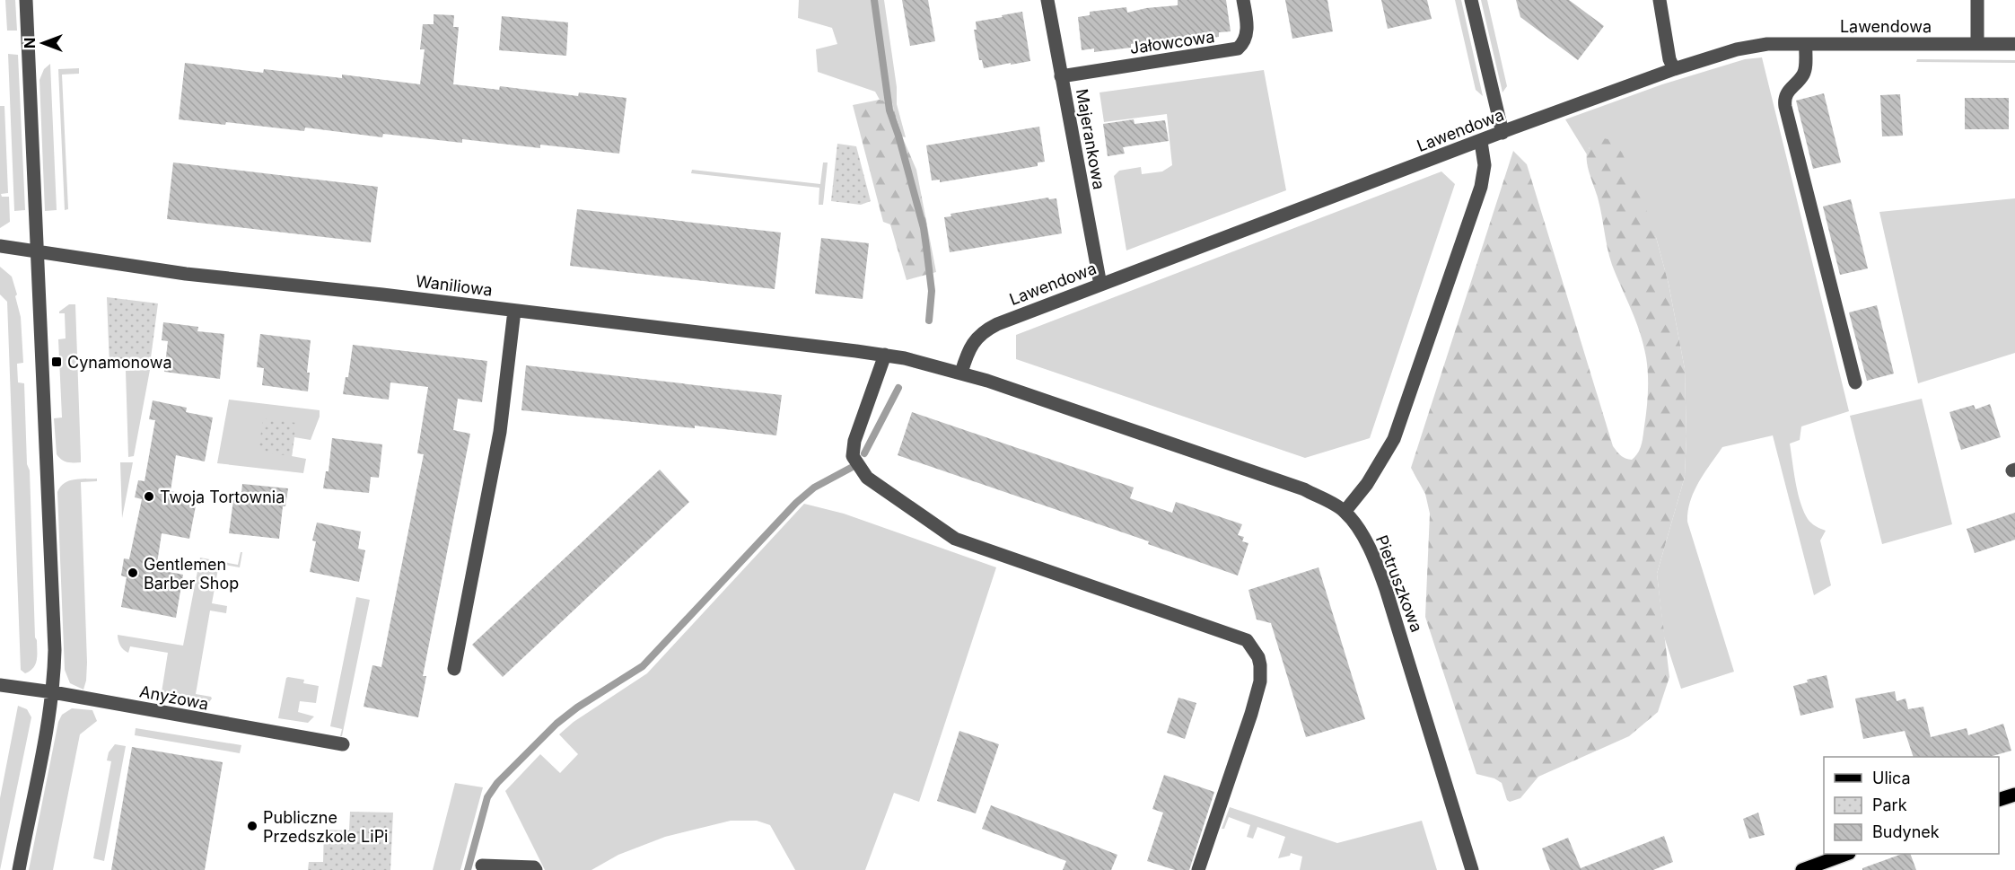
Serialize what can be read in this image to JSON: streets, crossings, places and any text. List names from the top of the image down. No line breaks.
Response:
{"streets":{"street":["Lawendowa","Jałowcowa","Majerankowa","Waniliowa","Pietruszkowa","Anyżowa"]},"crossings":[["Lawendowa","Majerankowa"],["Lawendowa","Waniliowa"],["Jałowcowa","Majerankowa"],["Waniliowa","Pietruszkowa"]],"places":{"transit":["Cynamonowa"],"other":["Twoja Tortownia","Gentlemen Barber Shop","Publiczne Przedszkole LiPi"]},"legend":["Ulica","Park","Budynek"],"north":"left"}
